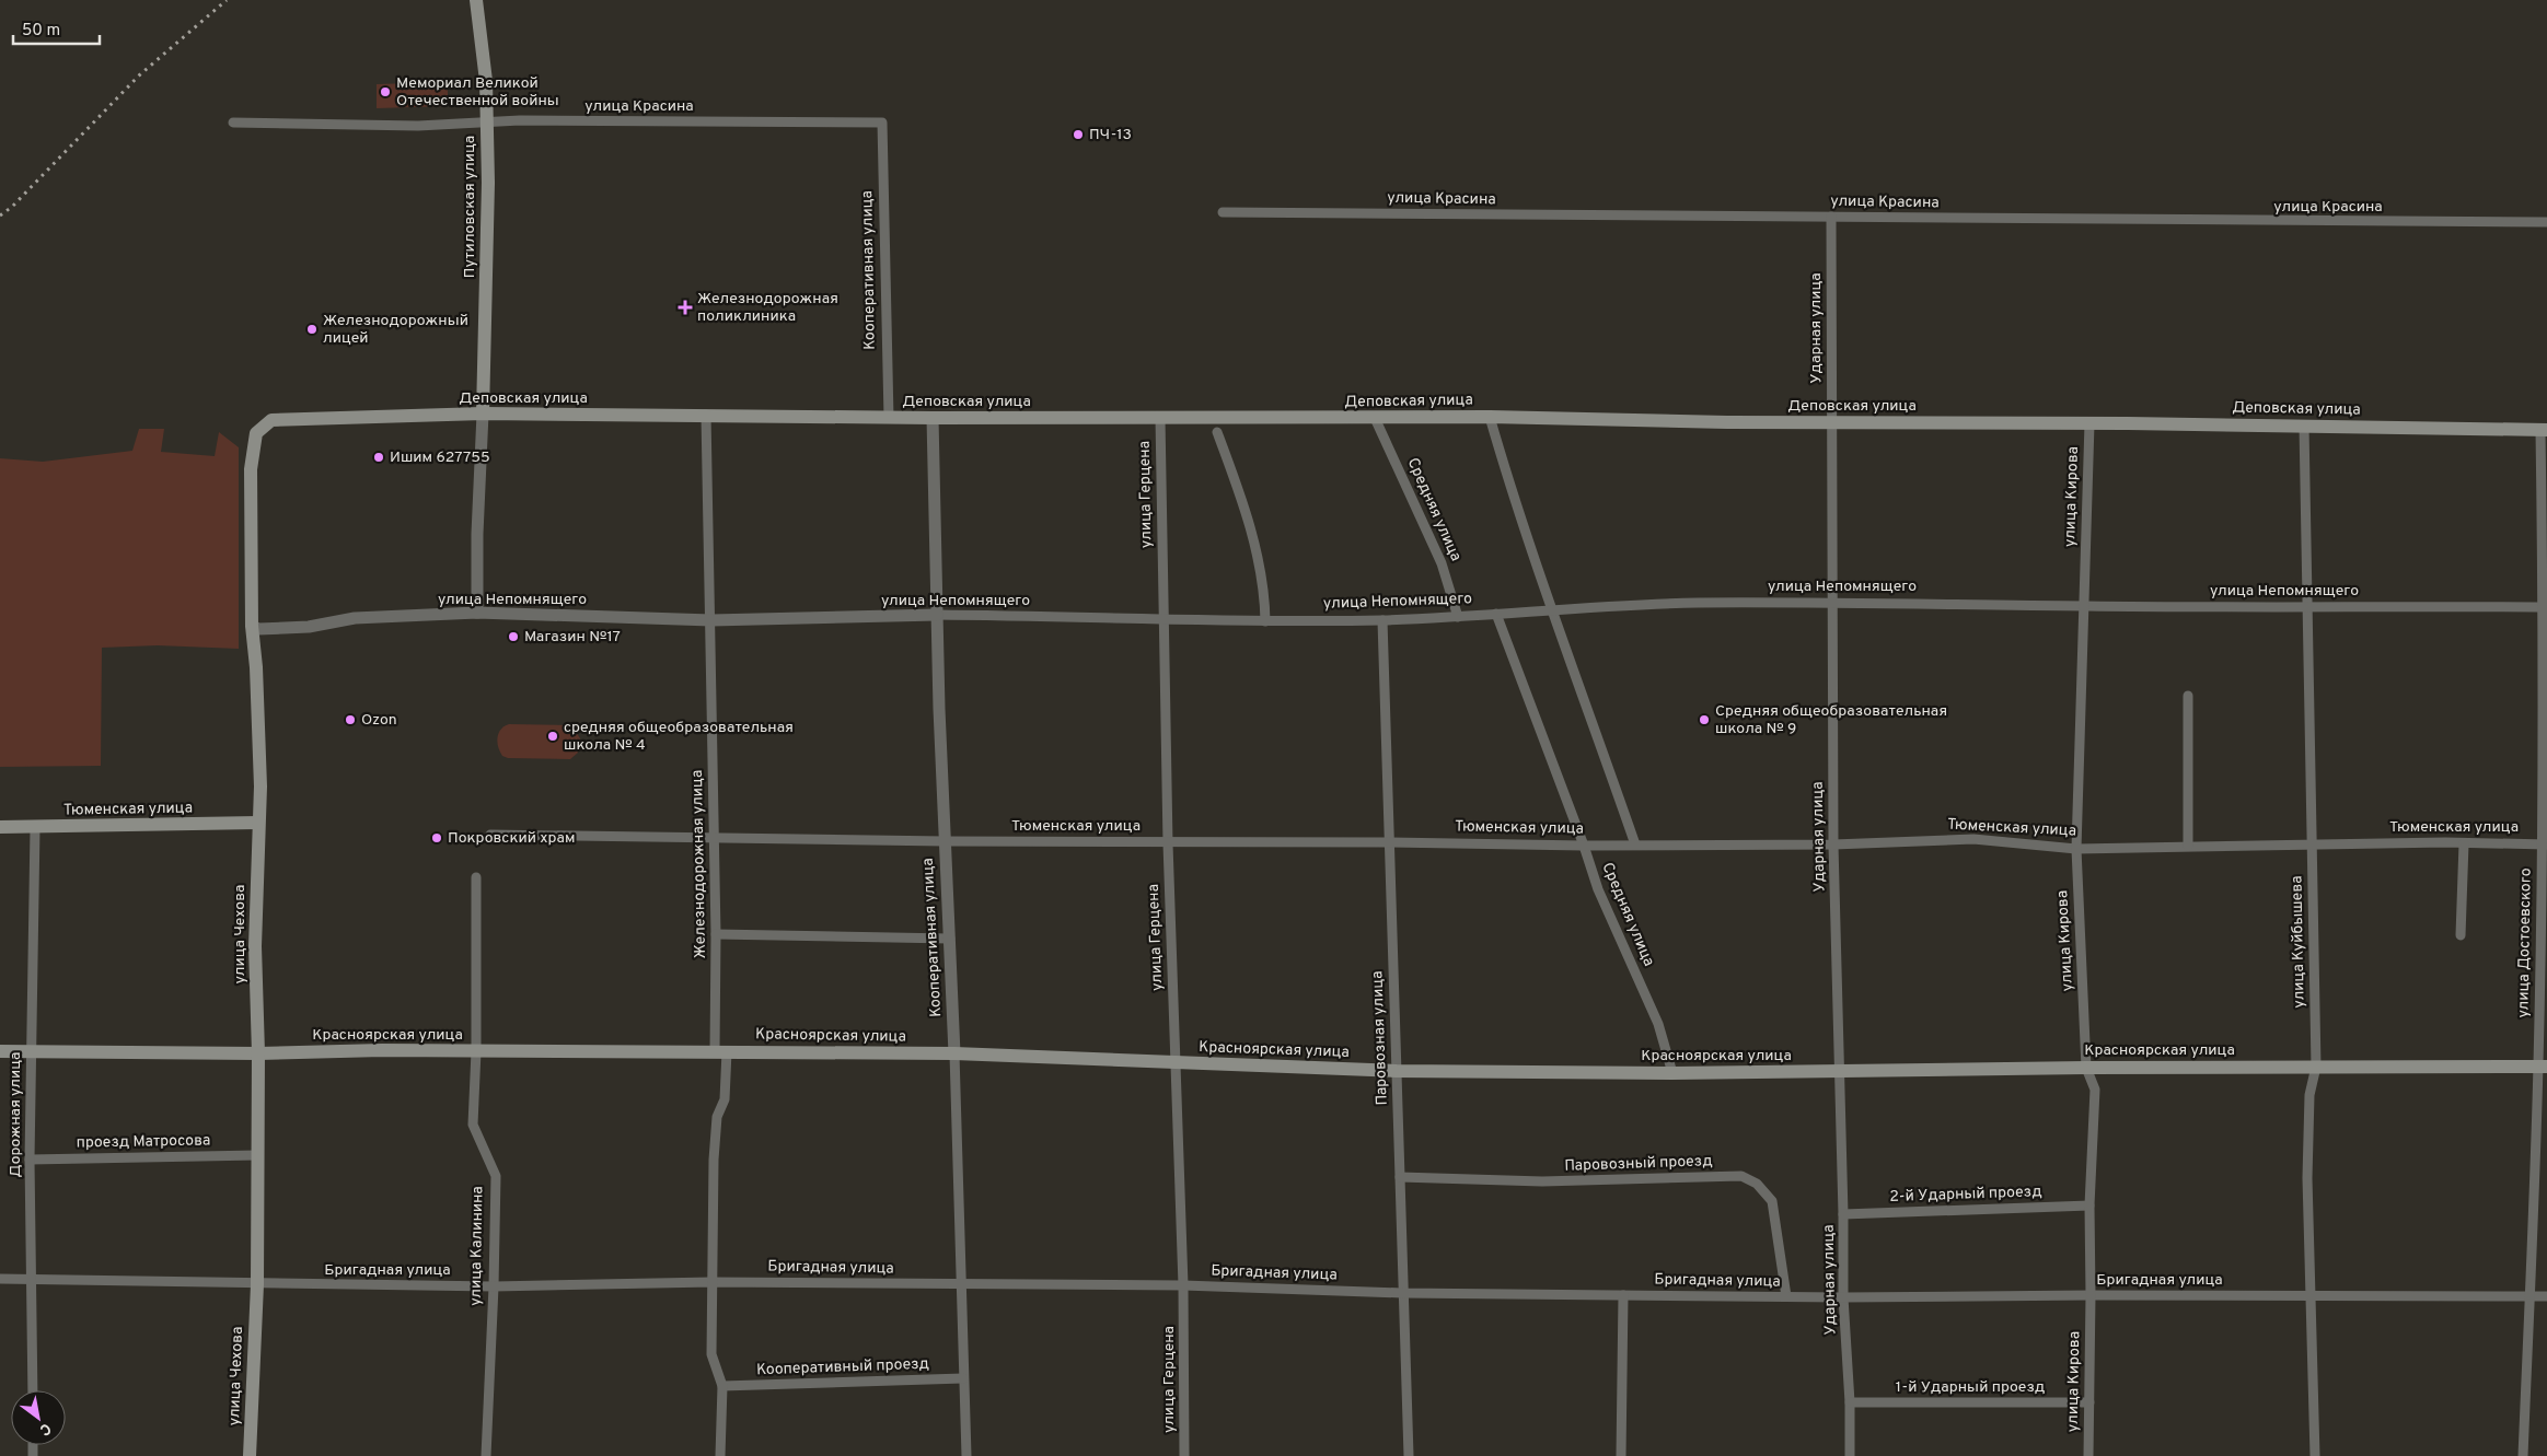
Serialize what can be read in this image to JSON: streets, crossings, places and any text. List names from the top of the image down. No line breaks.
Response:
{"streets":{"main road":["Путиловская улица","Деповская улица","Тюменская улица","улица Чехова","Красноярская улица"],"street":["улица Красина","Кооперативная улица","Ударная улица","улица Герцена","улица Кирова","Средняя улица","улица Непомнящего","Железнодорожная улица","улица Куйбышева","улица Достоевского","Паровозная улица","Дорожная улица","проезд Матросова","Паровозный проезд","2-й Ударный проезд","улица Калинина","Бригадная улица","Кооперативный проезд","1-й Ударный проезд"]},"crossings":[["улица Красина","Кооперативная улица"],["улица Красина","Ударная улица"],["Путиловская улица","Деповская улица"],["Кооперативная улица","Деповская улица"],["Кооперативная улица","улица Непомнящего"],["Кооперативная улица","Тюменская улица"],["Кооперативная улица","Красноярская улица"],["Кооперативная улица","Бригадная улица"],["Кооперативная улица","Кооперативный проезд"],["Ударная улица","Деповская улица"],["Ударная улица","улица Непомнящего"],["Ударная улица","Тюменская улица"],["Ударная улица","Красноярская улица"],["Ударная улица","2-й Ударный проезд"],["Ударная улица","Бригадная улица"],["Ударная улица","1-й Ударный проезд"],["Деповская улица","улица Герцена"],["Деповская улица","улица Кирова"],["Деповская улица","Средняя улица"],["Деповская улица","Железнодорожная улица"],["Деповская улица","улица Чехова"],["Деповская улица","улица Куйбышева"],["Деповская улица","улица Достоевского"],["улица Герцена","улица Непомнящего"],["улица Герцена","Тюменская улица"],["улица Герцена","Красноярская улица"],["улица Герцена","Бригадная улица"],["улица Кирова","улица Непомнящего"],["улица Кирова","Тюменская улица"],["улица Кирова","Красноярская улица"],["улица Кирова","2-й Ударный проезд"],["улица Кирова","Бригадная улица"],["улица Кирова","1-й Ударный проезд"],["Средняя улица","улица Непомнящего"],["Средняя улица","Тюменская улица"],["Средняя улица","Красноярская улица"],["улица Непомнящего","Железнодорожная улица"],["улица Непомнящего","улица Чехова"],["улица Непомнящего","улица Куйбышева"],["улица Непомнящего","улица Достоевского"],["улица Непомнящего","Паровозная улица"],["Тюменская улица","Железнодорожная улица"],["Тюменская улица","улица Чехова"],["Тюменская улица","улица Куйбышева"],["Тюменская улица","улица Достоевского"],["Тюменская улица","Паровозная улица"],["Тюменская улица","Дорожная улица"],["Железнодорожная улица","Красноярская улица"],["Железнодорожная улица","Бригадная улица"],["Железнодорожная улица","Кооперативный проезд"],["улица Чехова","Красноярская улица"],["улица Чехова","проезд Матросова"],["улица Чехова","Бригадная улица"],["улица Куйбышева","Красноярская улица"],["улица Куйбышева","Бригадная улица"],["улица Достоевского","Красноярская улица"],["улица Достоевского","Бригадная улица"],["Красноярская улица","Паровозная улица"],["Красноярская улица","Дорожная улица"],["Красноярская улица","улица Калинина"],["Паровозная улица","Паровозный проезд"],["Паровозная улица","Бригадная улица"],["Дорожная улица","проезд Матросова"],["Дорожная улица","Бригадная улица"],["Паровозный проезд","Бригадная улица"],["улица Калинина","Бригадная улица"]],"places":{"other":["Мемориал Великой Отечественной войны","ПЧ-13","Железнодорожный лицей","Ишим 627755","Магазин №17","Ozon","Средняя общеобразовательная школа № 9","средняя общеобразовательная школа № 4","Покровский храм"],"health":["Железнодорожная поликлиника"]},"scale_bar":"50 m","north":"bottom right"}
